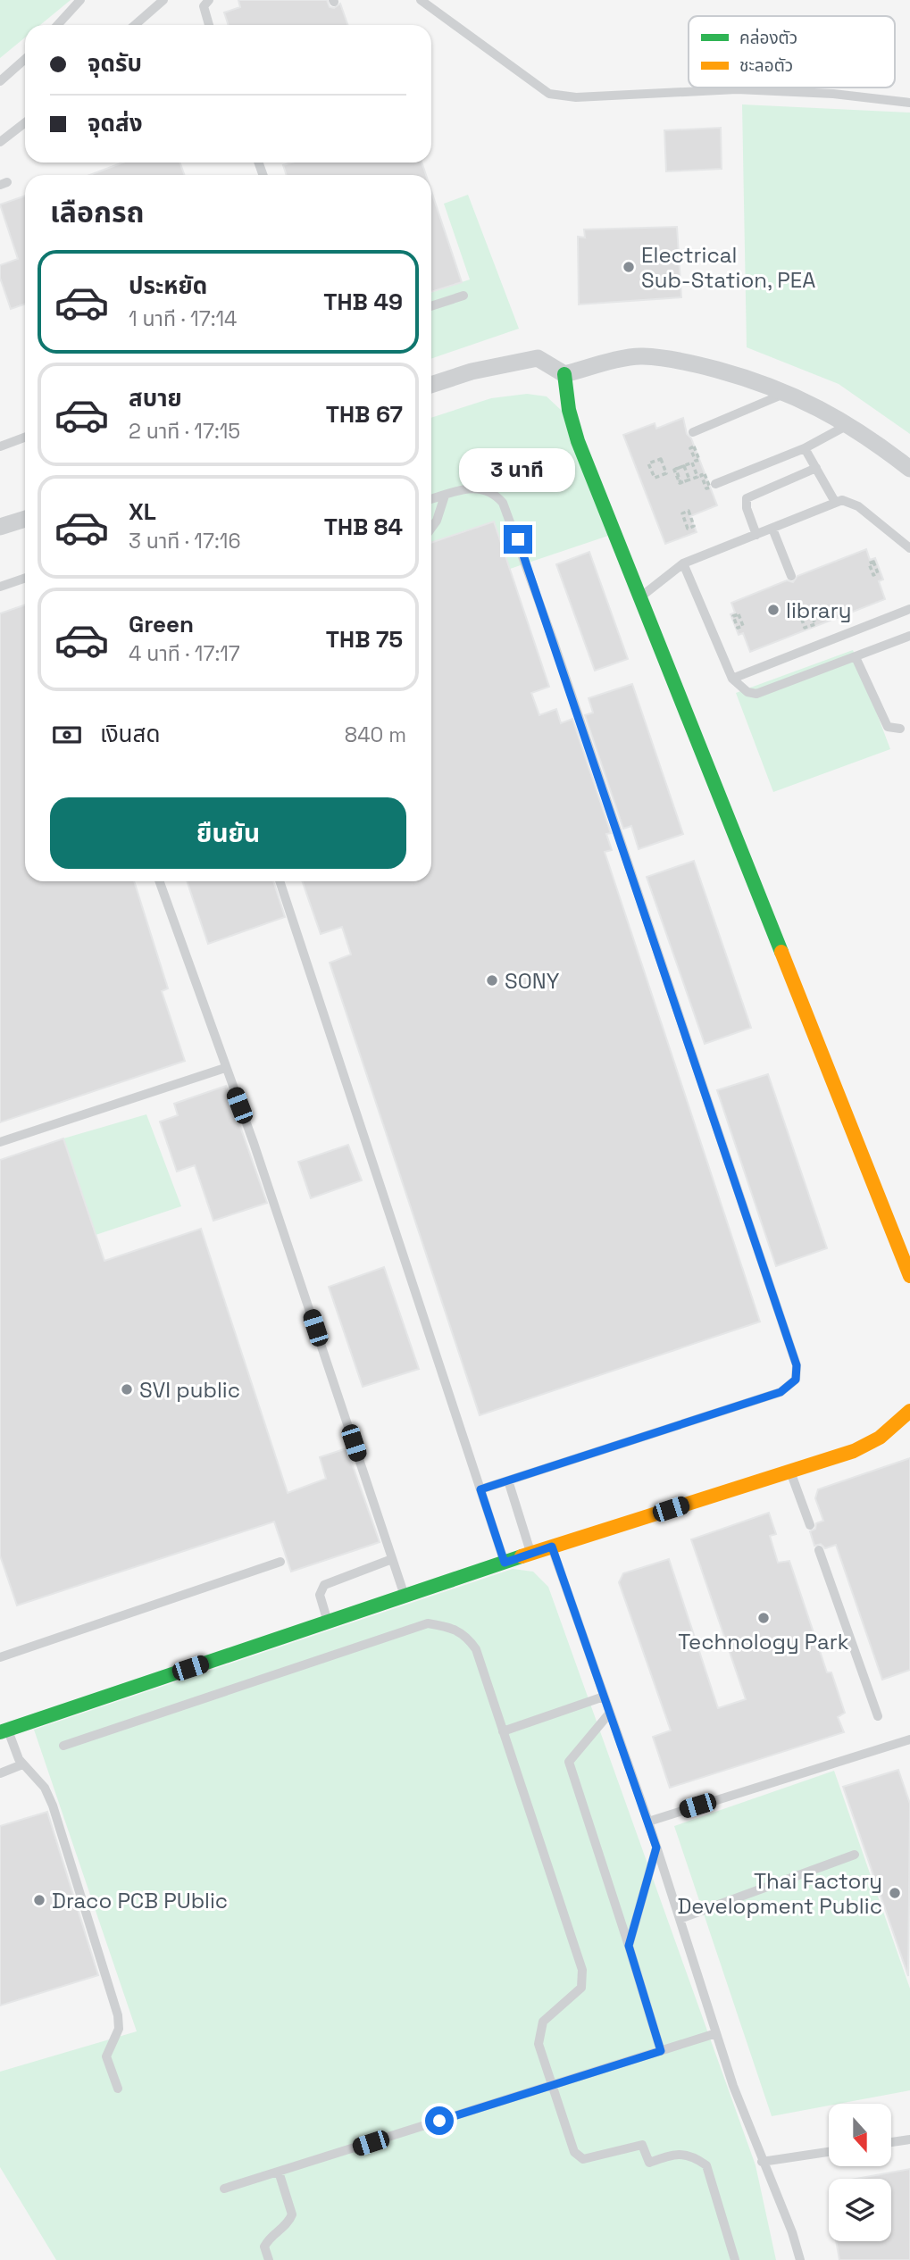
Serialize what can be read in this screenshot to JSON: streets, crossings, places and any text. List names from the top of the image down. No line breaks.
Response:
{"places":["Electrical Sub-Station, PEA","library","SONY","SVI public","Technology Park","Thai Factory Development Public","Draco PCB PUblic"],"legend":["คล่องตัว","ชะลอตัว"],"north":"bottom","page":{"banner":["จุดรับ","จุดส่ง"],"heading":"เลือกรถ","list":[{"name":"ประหยัด","note":"1 นาที · 17:14","value":"THB 49"},{"name":"สบาย","note":"2 นาที · 17:15","value":"THB 67"},{"name":"XL","note":"3 นาที · 17:16","value":"THB 84"},{"name":"Green","note":"4 นาที · 17:17","value":"THB 75"}],"bubble":"3 นาที","pay":["เงินสด","840 m"],"buttons":"ยืนยัน"}}
